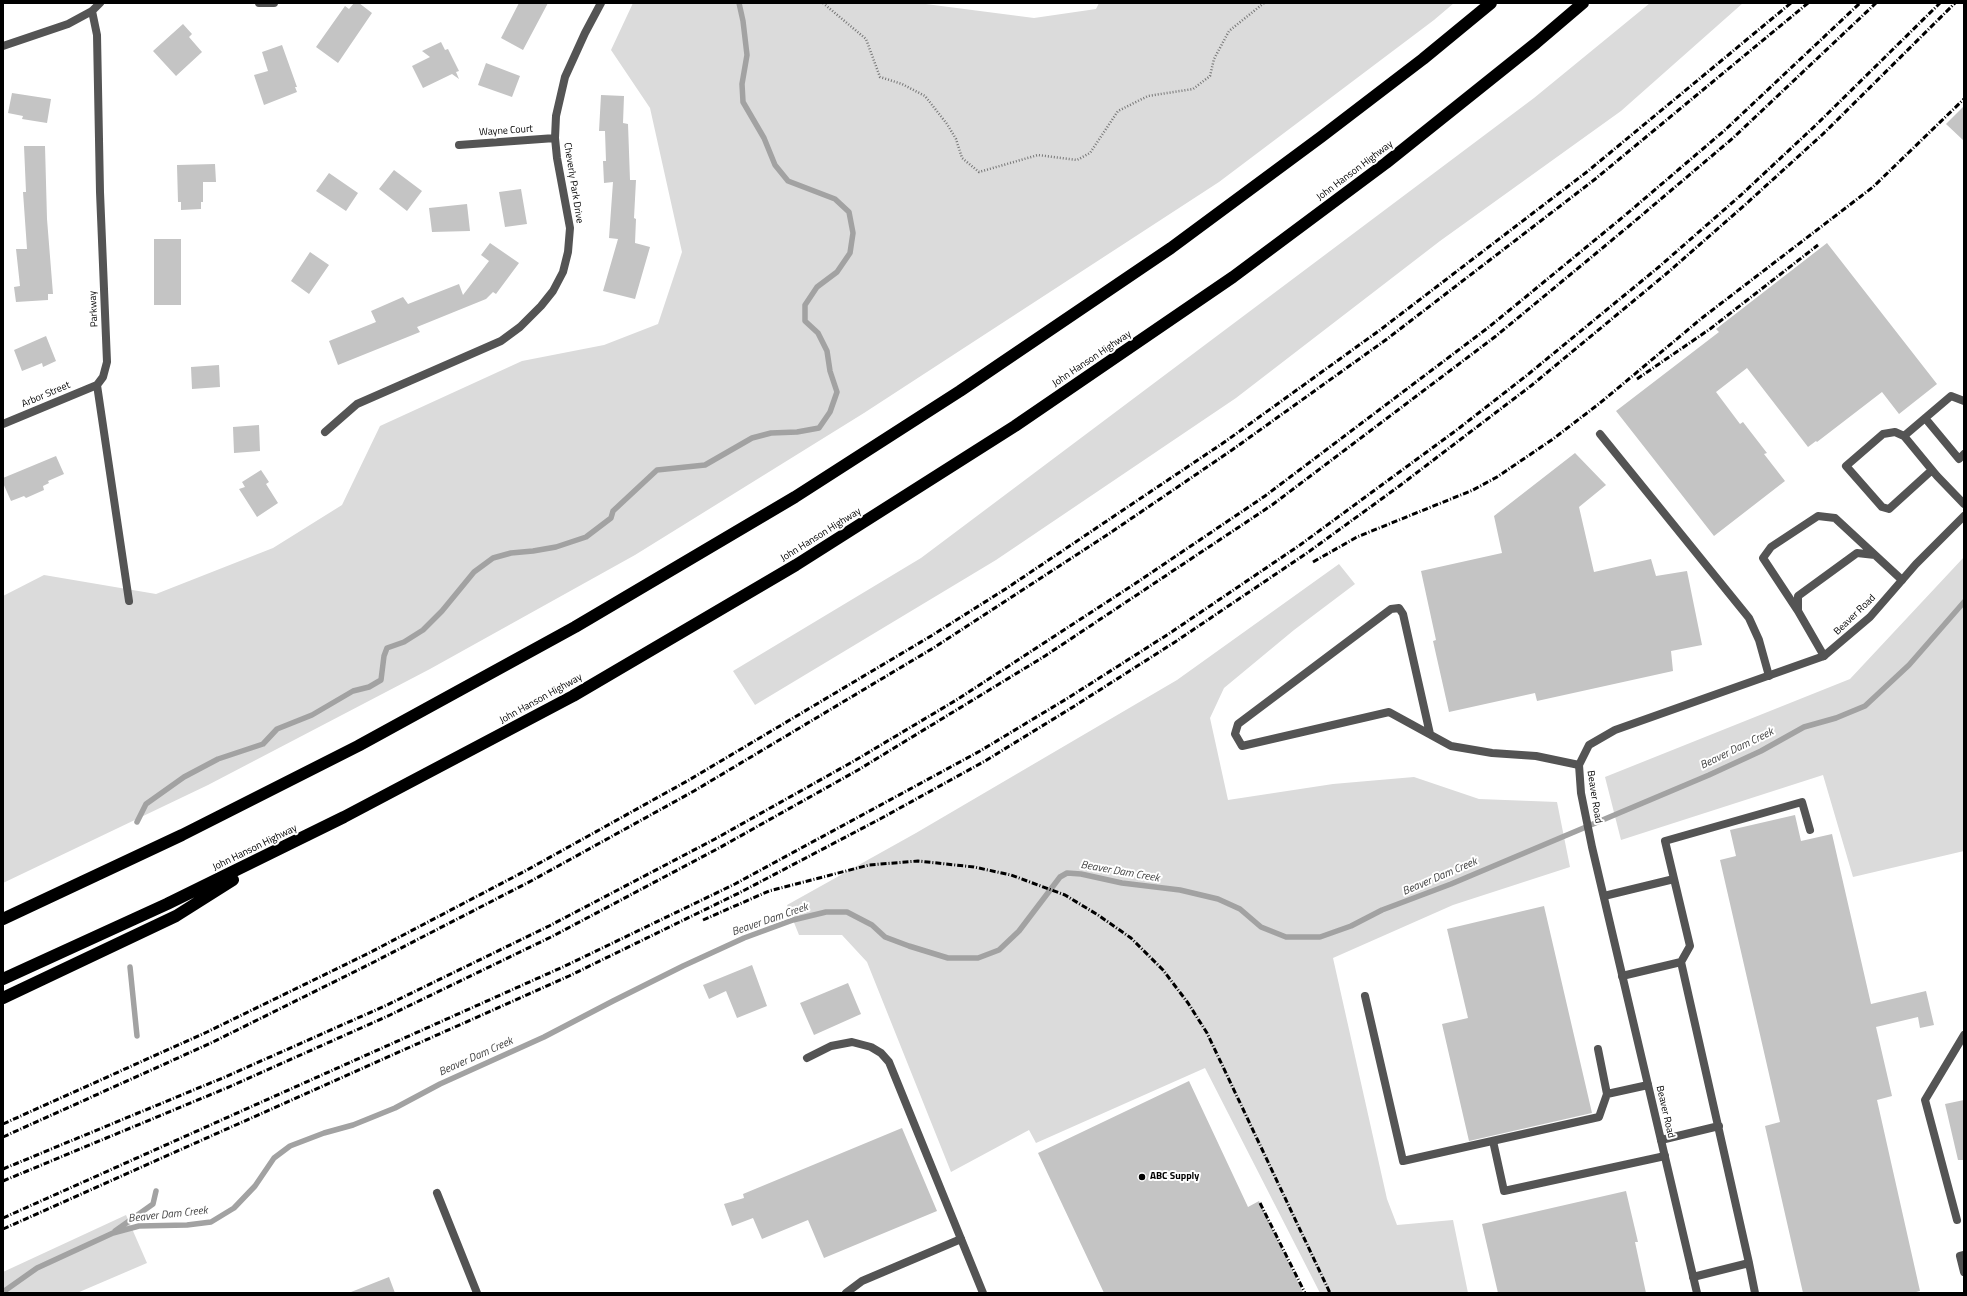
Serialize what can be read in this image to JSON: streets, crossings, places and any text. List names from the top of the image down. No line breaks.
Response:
{"streets":{"highway":["John Hanson Highway"],"street":["Wayne Court","Cheverly Park Drive","Parkway","Arbor Street","Beaver Road"]},"crossings":[["Wayne Court","Cheverly Park Drive"],["Parkway","Arbor Street"]],"water":["Beaver Dam Creek"],"places":["ABC Supply"]}
